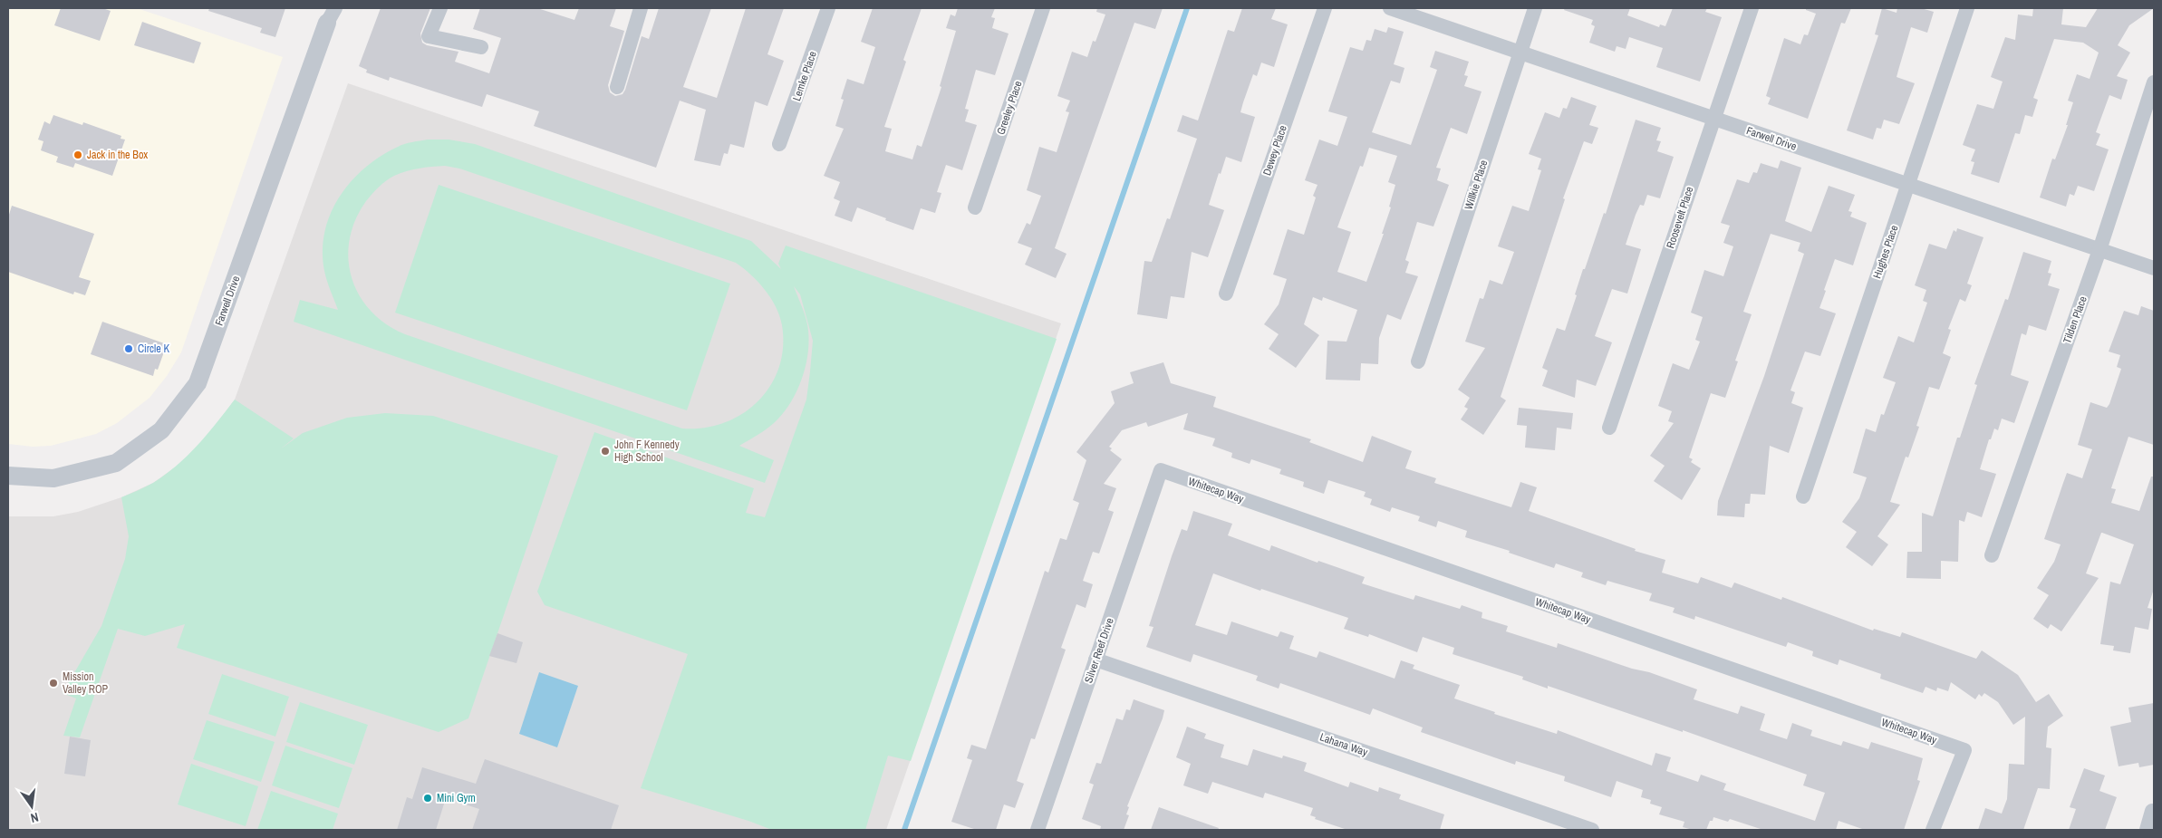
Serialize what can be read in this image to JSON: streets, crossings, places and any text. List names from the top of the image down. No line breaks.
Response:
{"streets":{"street":["Lemke Place","Greeley Place","Farwell Drive","Dewey Place","Willkie Place","Roosevelt Place","Hughes Place","Tilden Place","Whitecap Way","Silver Reef Drive","Lahana Way"]},"crossings":[["Farwell Drive","Willkie Place"],["Farwell Drive","Roosevelt Place"],["Farwell Drive","Hughes Place"],["Farwell Drive","Tilden Place"],["Whitecap Way","Silver Reef Drive"],["Silver Reef Drive","Lahana Way"]],"places":["Jack in the Box","Circle K","John F Kennedy High School","Mission Valley ROP","Mini Gym"],"north":"bottom"}
